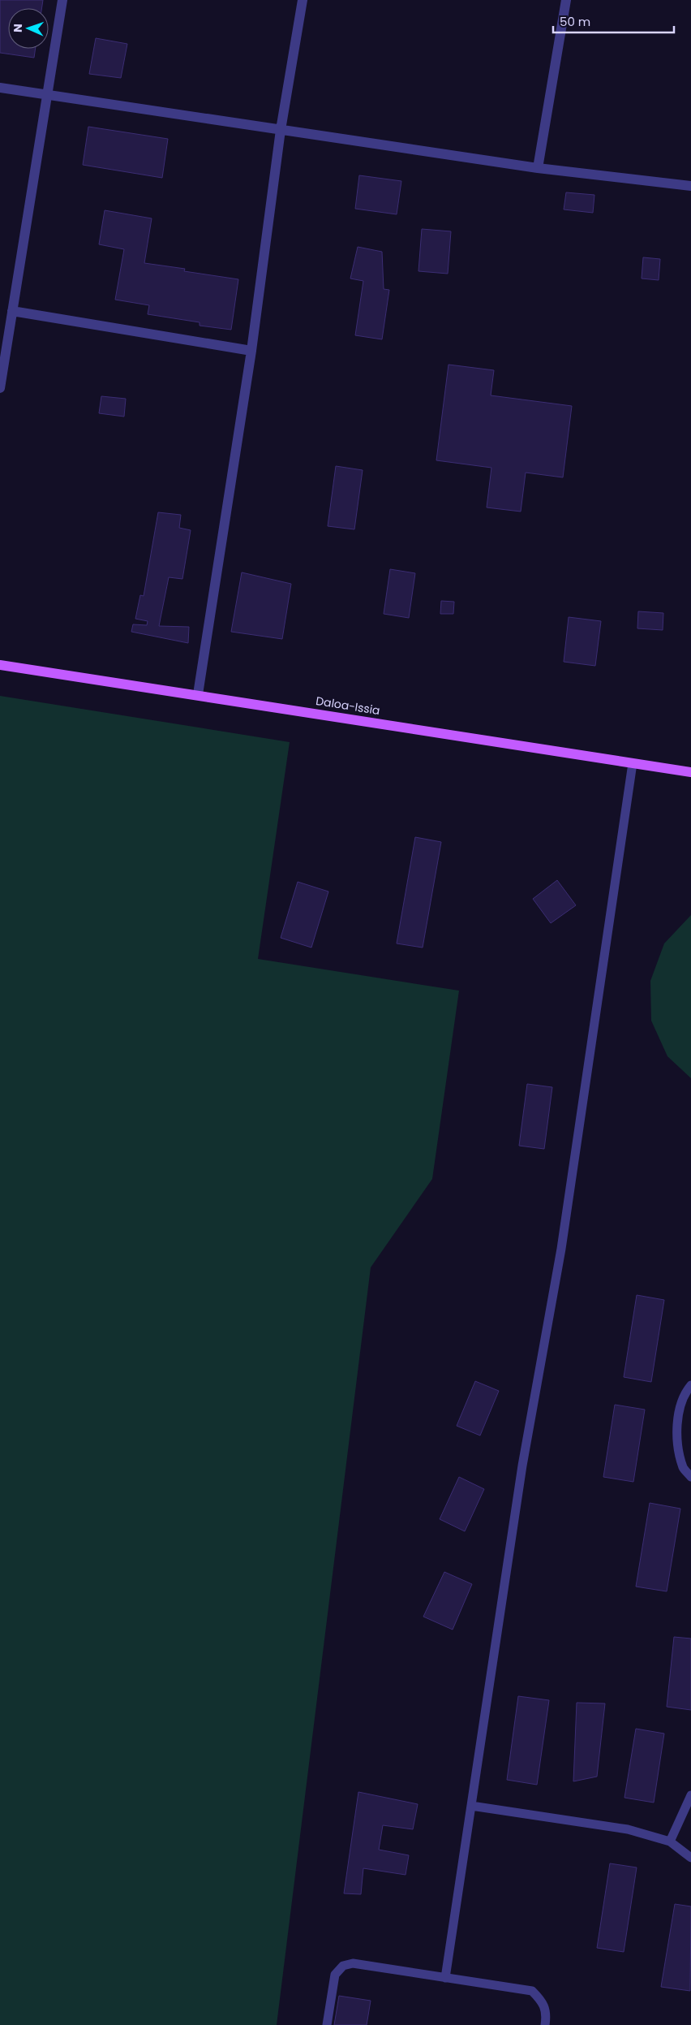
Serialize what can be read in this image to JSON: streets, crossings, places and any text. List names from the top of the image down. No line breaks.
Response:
{"streets":{"main road":["Daloa-Issia"]},"scale_bar":"50 m","north":"left"}
